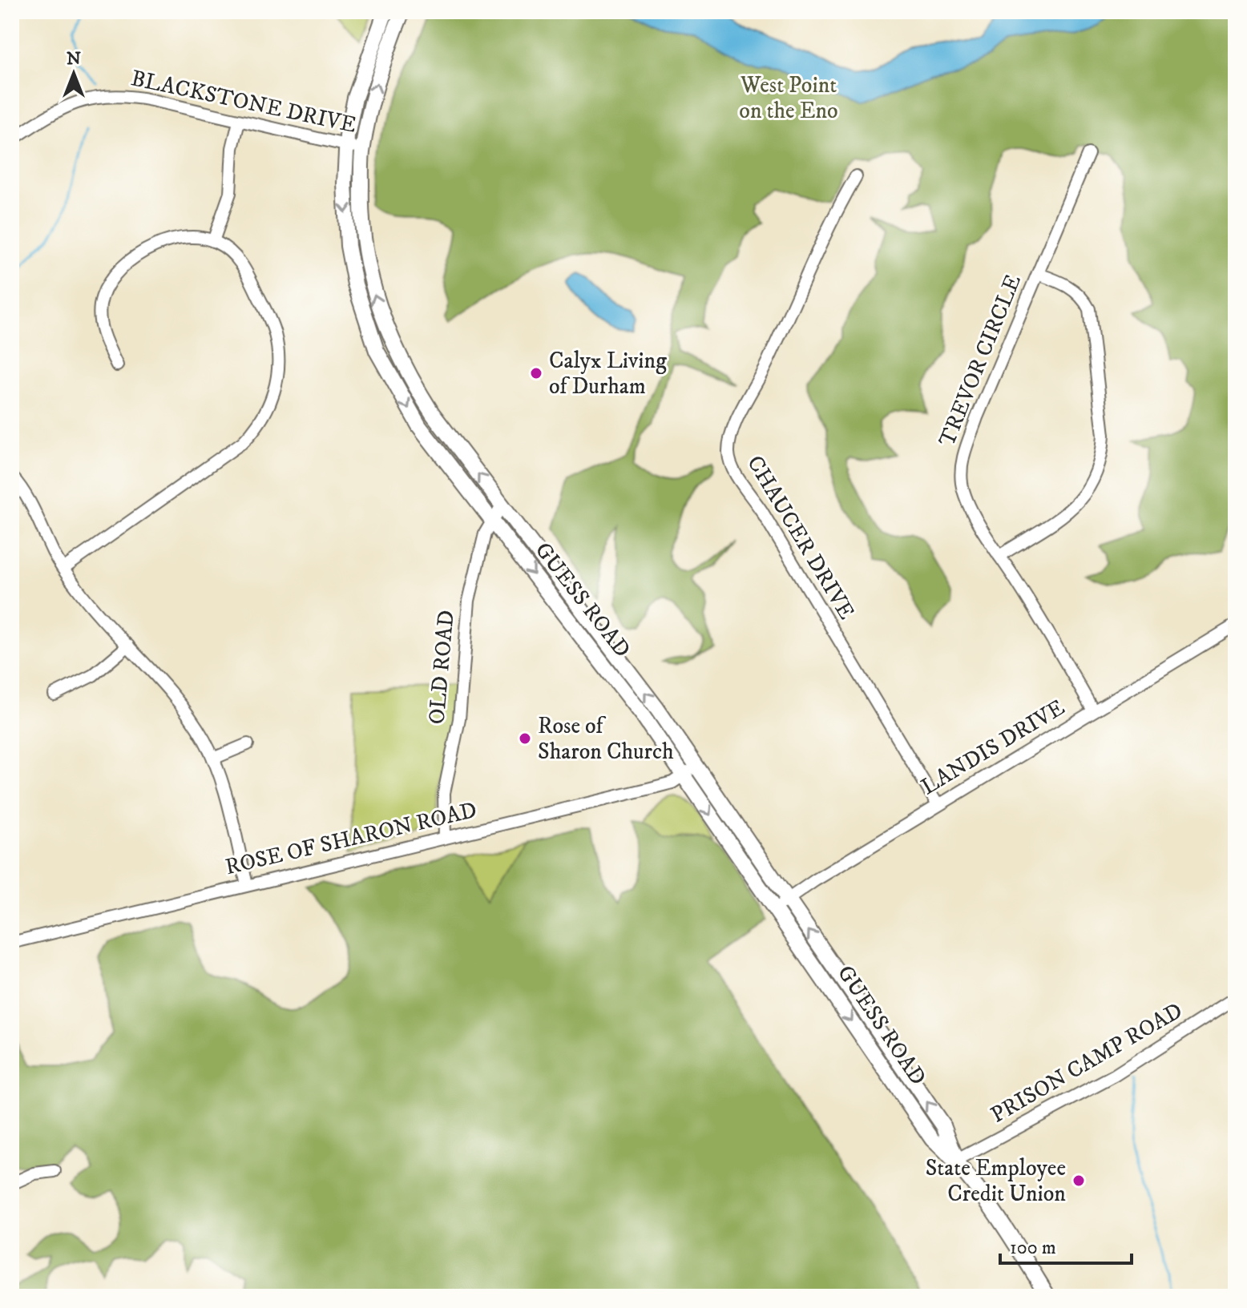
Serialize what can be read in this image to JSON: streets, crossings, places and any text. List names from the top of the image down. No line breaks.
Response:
{"streets":{"main road":["GUESS ROAD"],"street":["BLACKSTONE DRIVE","TREVOR CIRCLE","CHAUCER DRIVE","OLD ROAD","LANDIS DRIVE","ROSE OF SHARON ROAD","PRISON CAMP ROAD"]},"crossings":[["BLACKSTONE DRIVE","GUESS ROAD"],["TREVOR CIRCLE","LANDIS DRIVE"],["CHAUCER DRIVE","LANDIS DRIVE"],["GUESS ROAD","OLD ROAD"],["GUESS ROAD","LANDIS DRIVE"],["GUESS ROAD","ROSE OF SHARON ROAD"],["GUESS ROAD","PRISON CAMP ROAD"],["OLD ROAD","ROSE OF SHARON ROAD"]],"parks":["West Point on the Eno"],"places":["Calyx Living of Durham","Rose of Sharon Church","State Employee Credit Union"],"scale_bar":"100 m","north":"top"}
